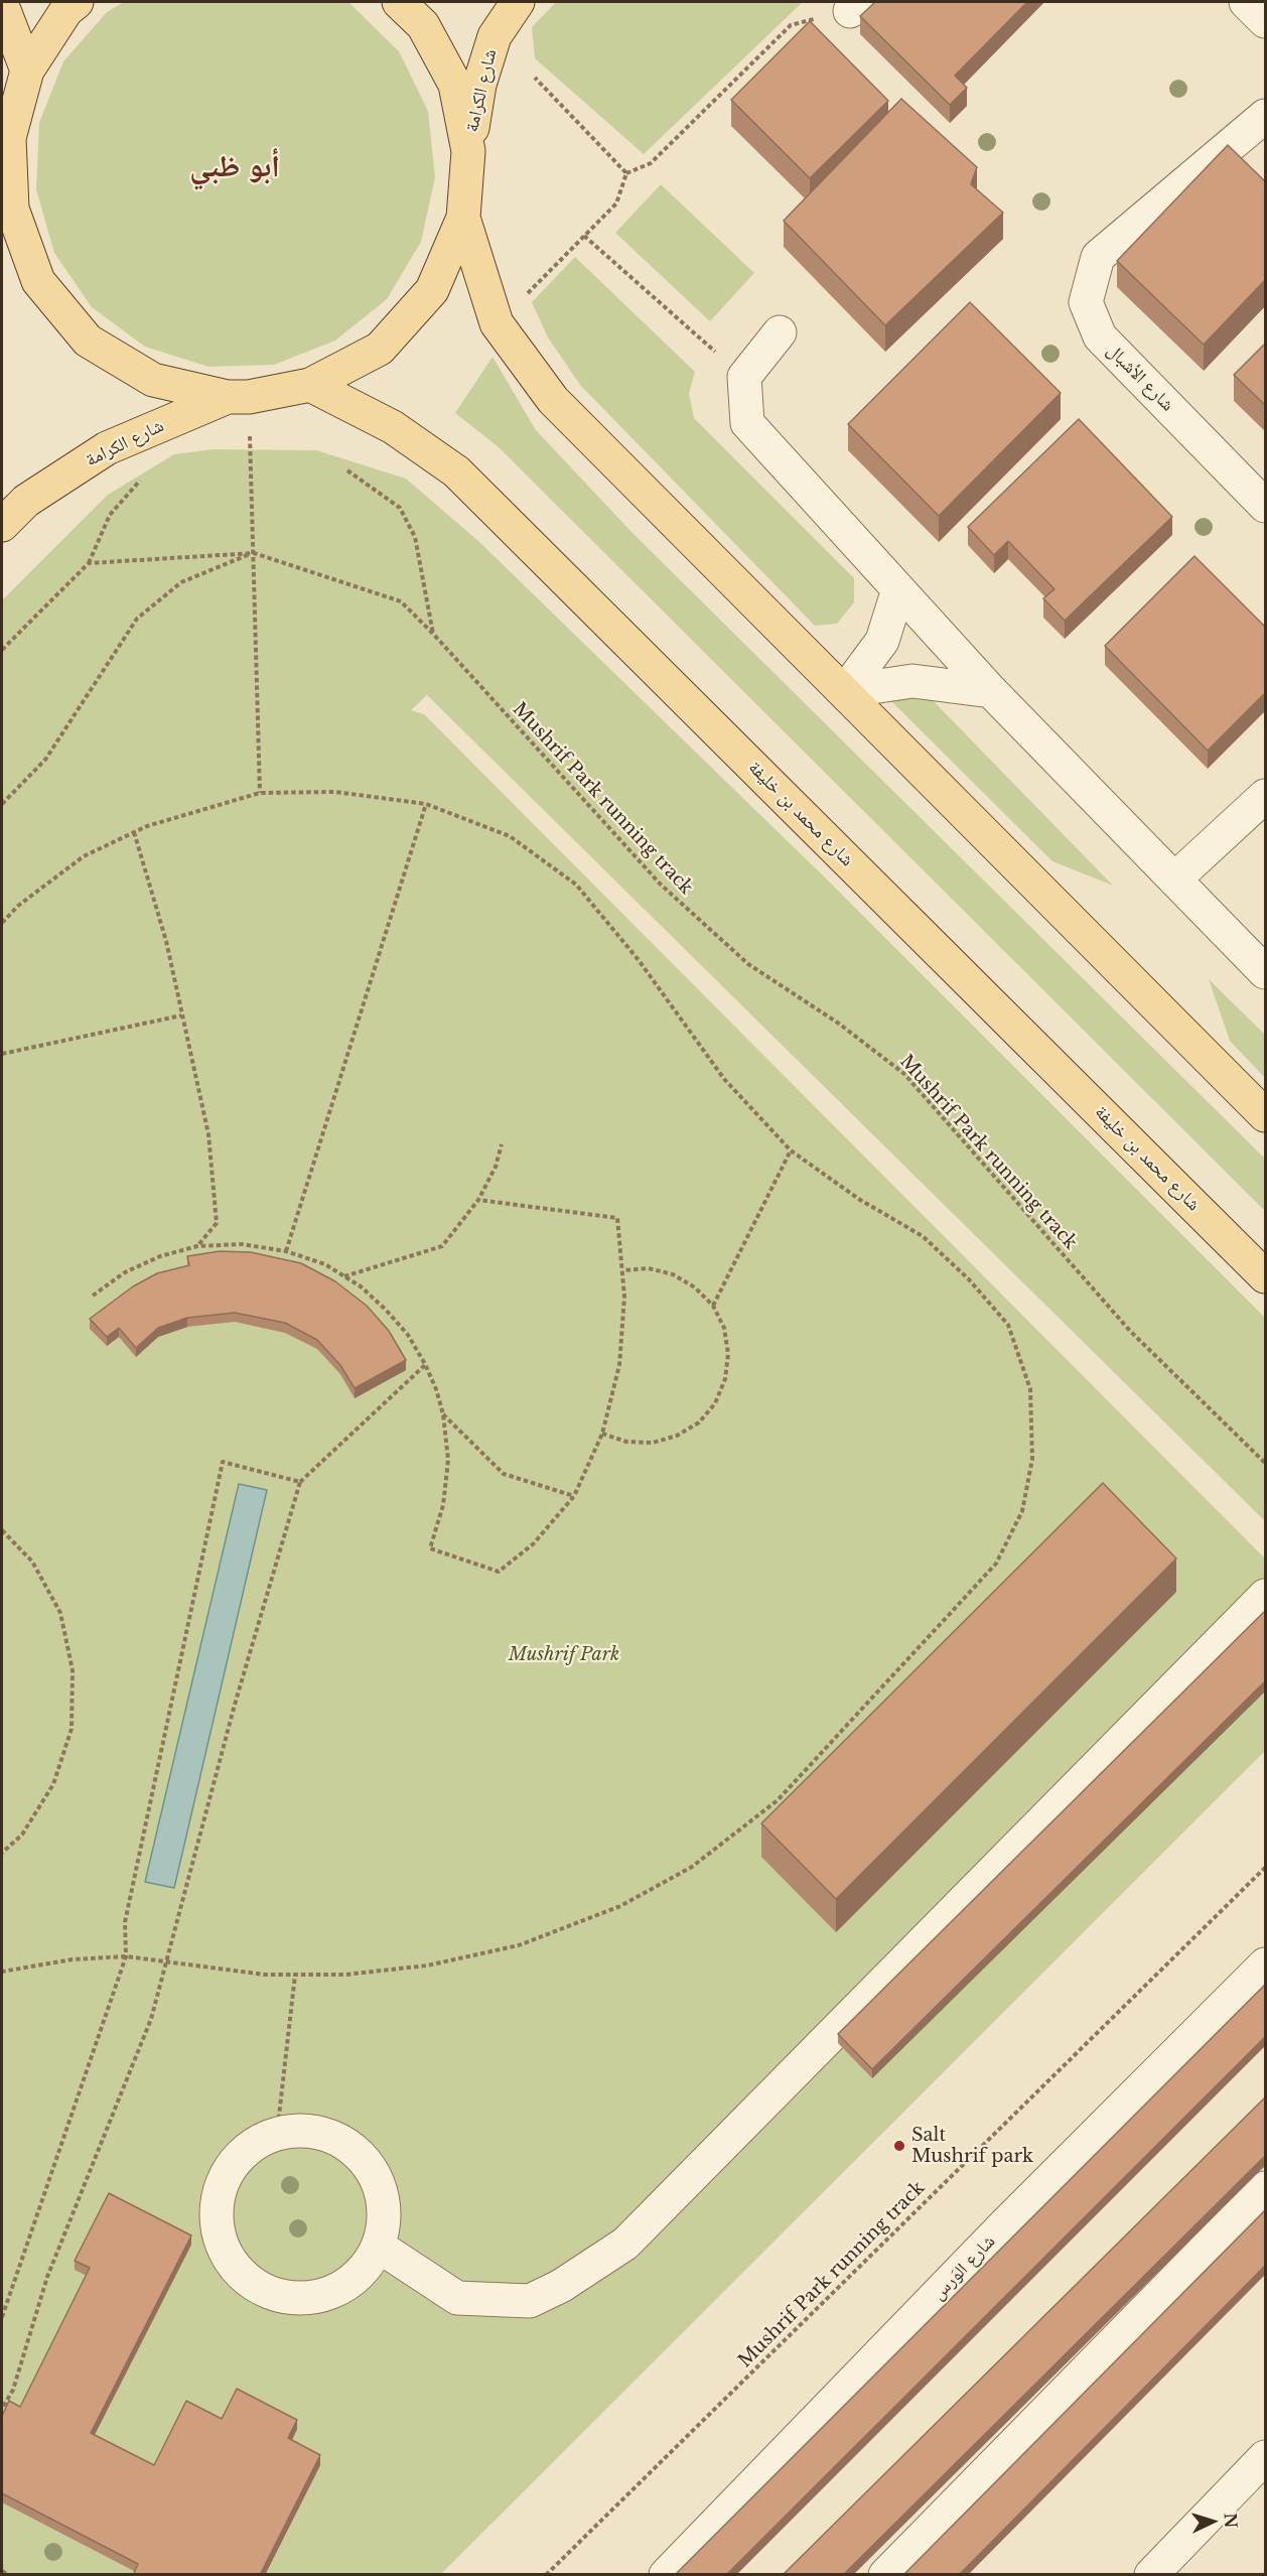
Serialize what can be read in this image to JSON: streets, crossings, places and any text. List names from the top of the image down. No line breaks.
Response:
{"streets":{"main road":["شارع الكرامة","شارع محمد بن خليفة"],"street":["شارع الأشبال","شارع الوَرس"],"path":["Mushrif Park running track"]},"districts":["أبو ظبي"],"parks":["Mushrif Park"],"places":["Salt Mushrif park"],"north":"right"}
